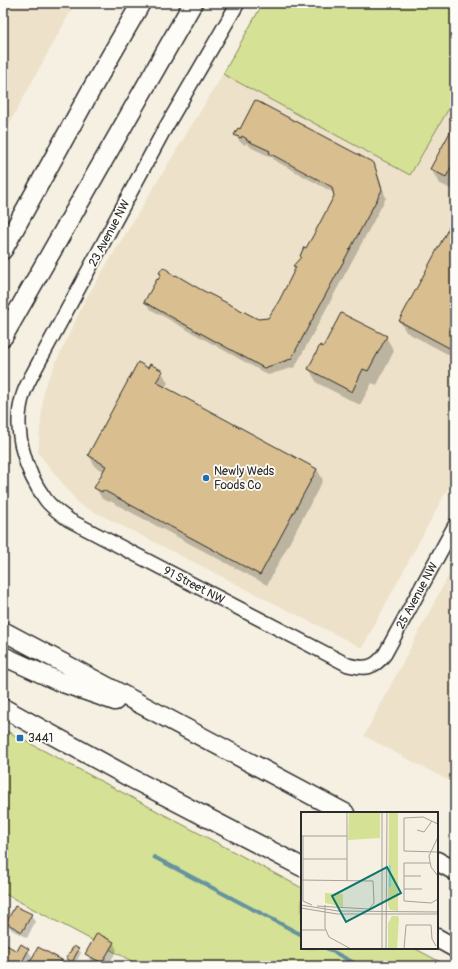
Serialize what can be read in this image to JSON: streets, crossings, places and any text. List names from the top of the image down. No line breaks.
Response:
{"streets":{"street":["23 Avenue NW","91 Street NW","25 Avenue NW"]},"crossings":[["23 Avenue NW","91 Street NW"],["91 Street NW","25 Avenue NW"]],"places":{"other":["Newly Weds Foods Co"],"transit":["3441"]}}
